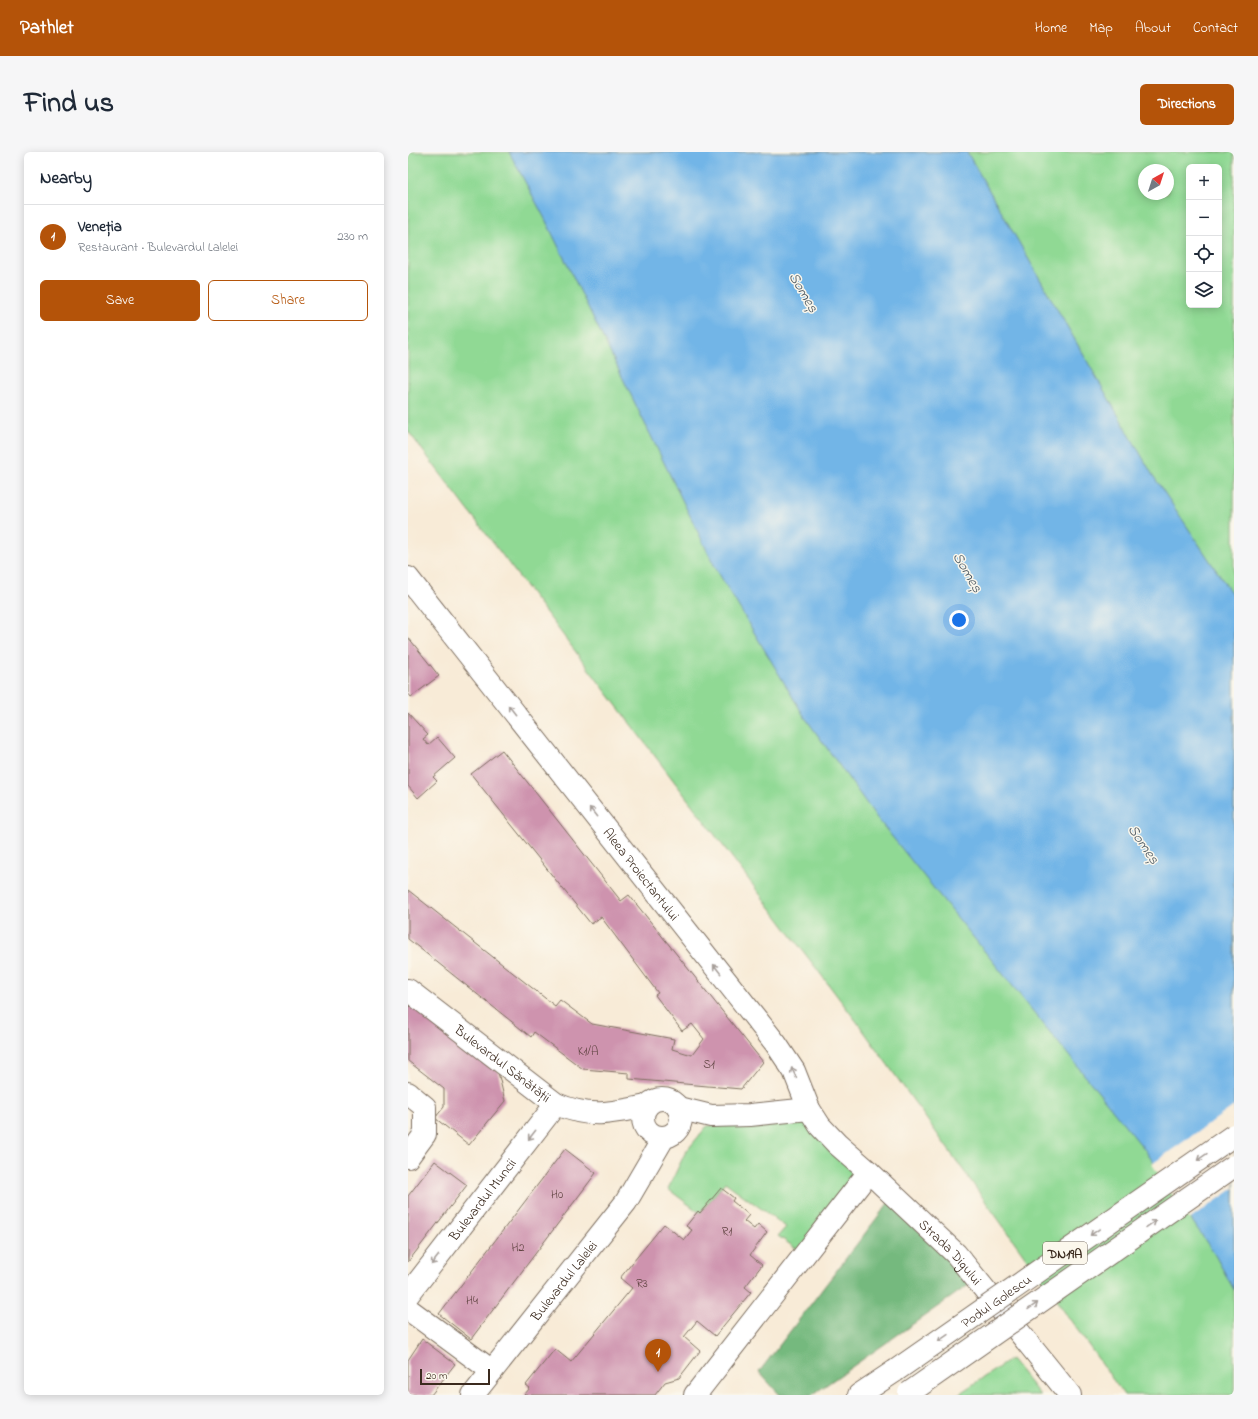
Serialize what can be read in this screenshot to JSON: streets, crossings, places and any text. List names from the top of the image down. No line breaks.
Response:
{"streets":{"street":["Aleea Proiectantului","Bulevardul Sănătății","Bulevardul Muncii","Strada Digului","DN19A","Bulevardul Lalelei","Podul Golescu"]},"crossings":[["Aleea Proiectantului","Bulevardul Sănătății"],["Aleea Proiectantului","Strada Digului"],["Bulevardul Sănătății","Bulevardul Muncii"],["Bulevardul Sănătății","Bulevardul Lalelei"]],"one_way":["Aleea Proiectantului","Bulevardul Muncii"],"water":["Someș"],"house_numbers":["K1/A","S1","H0","R1","H2","R3","H4"],"scale_bar":"20 m","north":"top right","page":{"header":"Pathlet","nav":["Home","Map","About","Contact"],"title":"Find us","buttons":["Directions",["Save","Share"]],"heading":"Nearby","map_buttons":["+","−"],"list":[{"mark":"1","name":"Veneția","note":"Restaurant · Bulevardul Lalelei","value":"230 m"}],"pins":"1","scale":"20 m"}}
